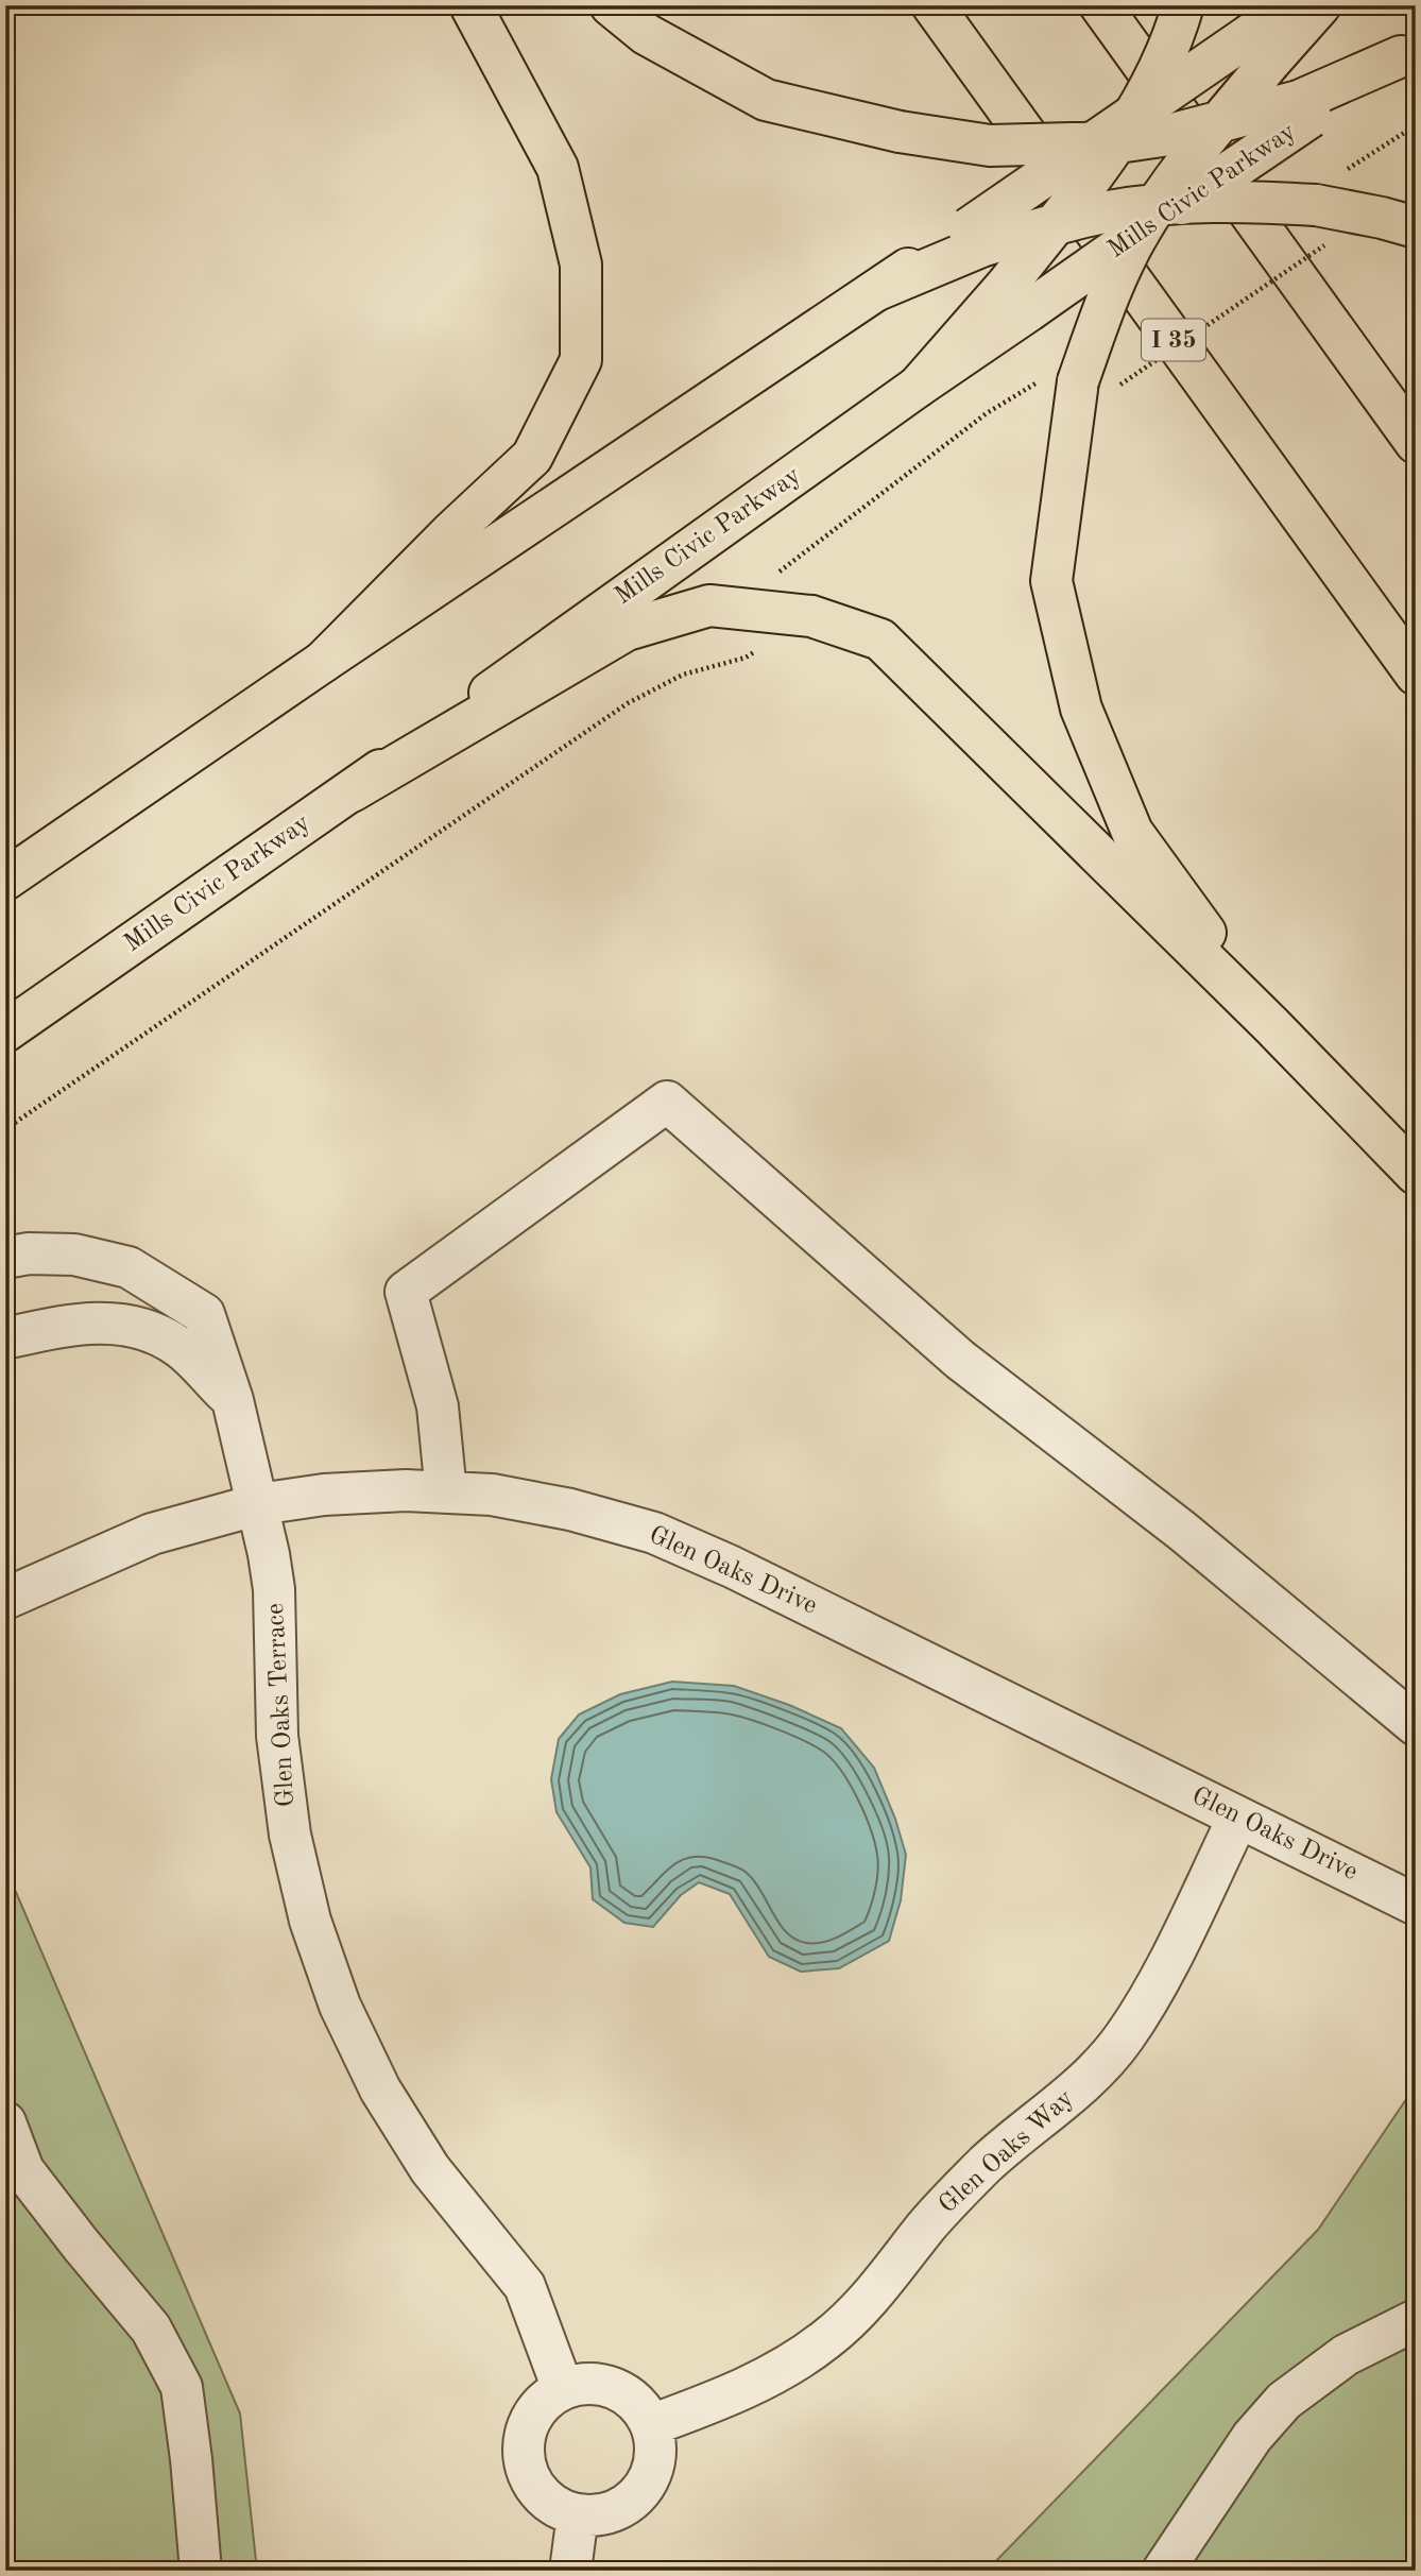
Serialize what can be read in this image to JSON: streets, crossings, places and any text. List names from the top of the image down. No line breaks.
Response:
{"streets":{"main road":["Mills Civic Parkway","I 35"],"street":["Glen Oaks Drive","Glen Oaks Terrace","Glen Oaks Way"]},"crossings":[["Glen Oaks Drive","Glen Oaks Terrace"],["Glen Oaks Drive","Glen Oaks Way"],["Glen Oaks Terrace","Glen Oaks Way"]]}
